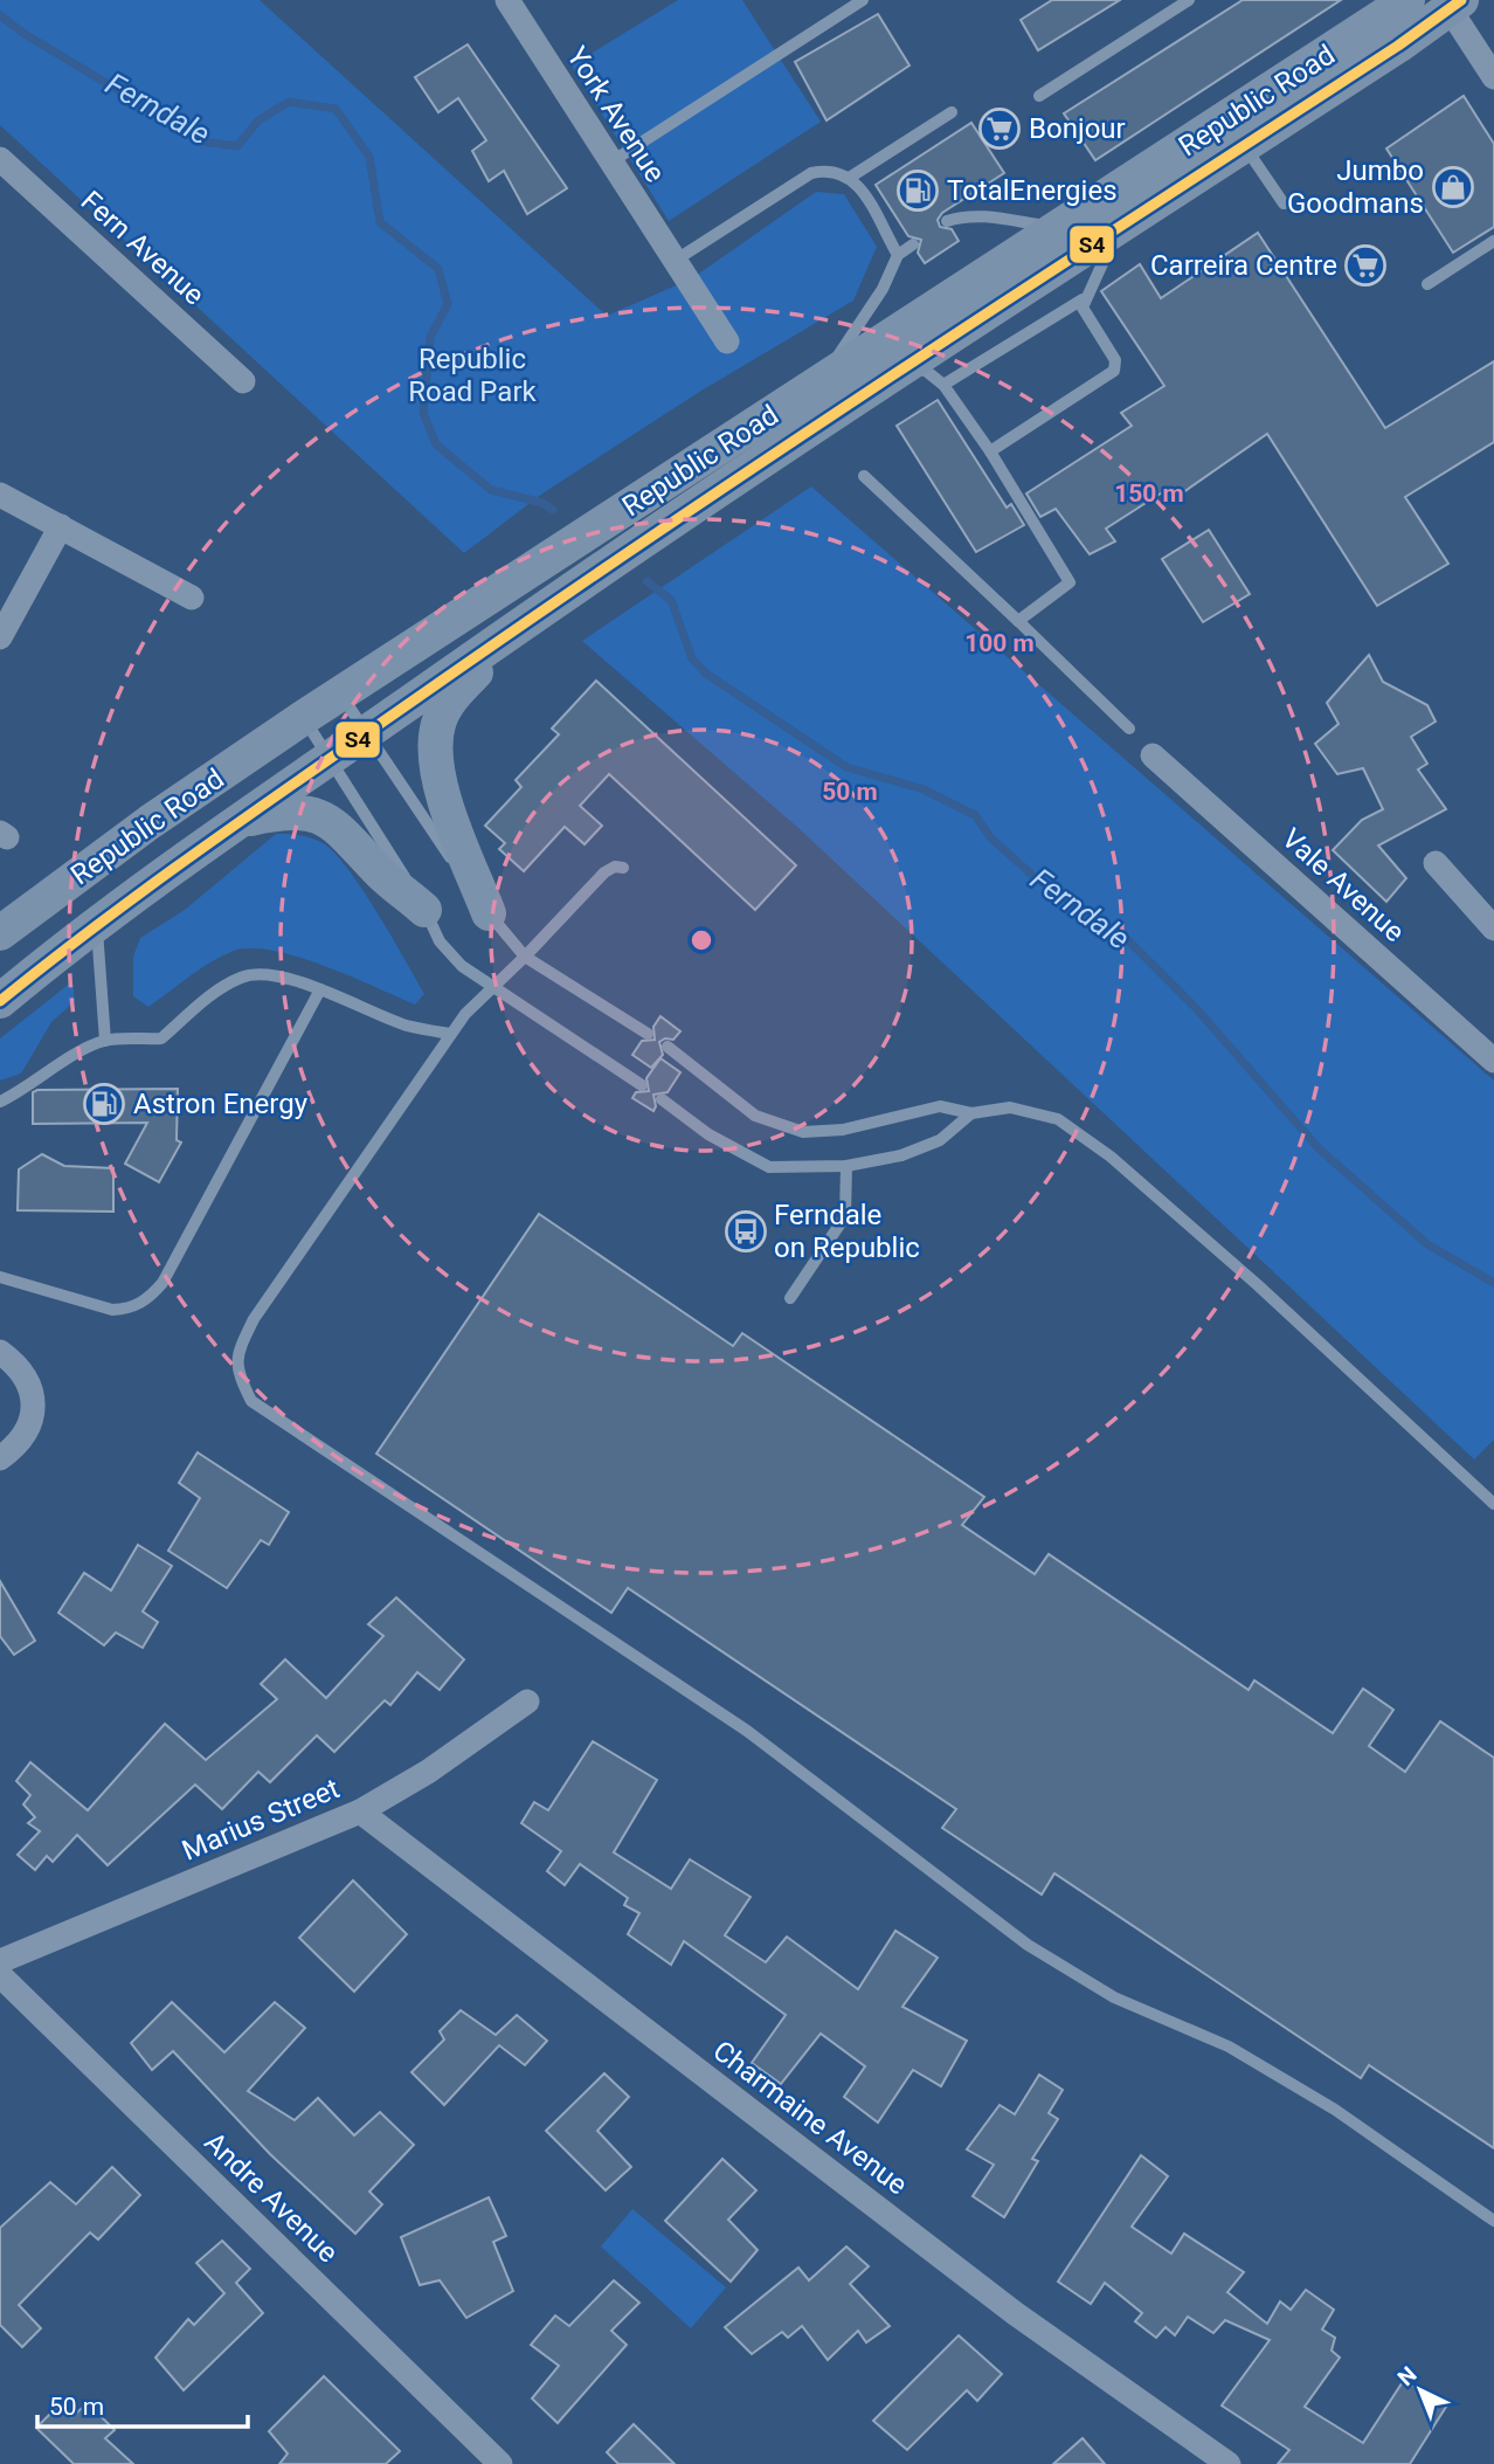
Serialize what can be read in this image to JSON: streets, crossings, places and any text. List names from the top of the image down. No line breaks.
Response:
{"streets":{"main road":["Republic Road"],"street":["York Avenue","Fern Avenue","Vale Avenue","Marius Street","Charmaine Avenue","Andre Avenue"]},"crossings":[["Marius Street","Charmaine Avenue"]],"water":["Ferndale"],"parks":["Republic Road Park"],"places":{"supermarket":["Bonjour","Carreira Centre"],"shop":["Jumbo Goodmans"],"fuel station":["TotalEnergies","Astron Energy"],"bus stop":["Ferndale on Republic"]},"lines":["transit line S4"],"scale_bar":"50 m","north":"top left","rings":["150 m","100 m","50 m"]}
